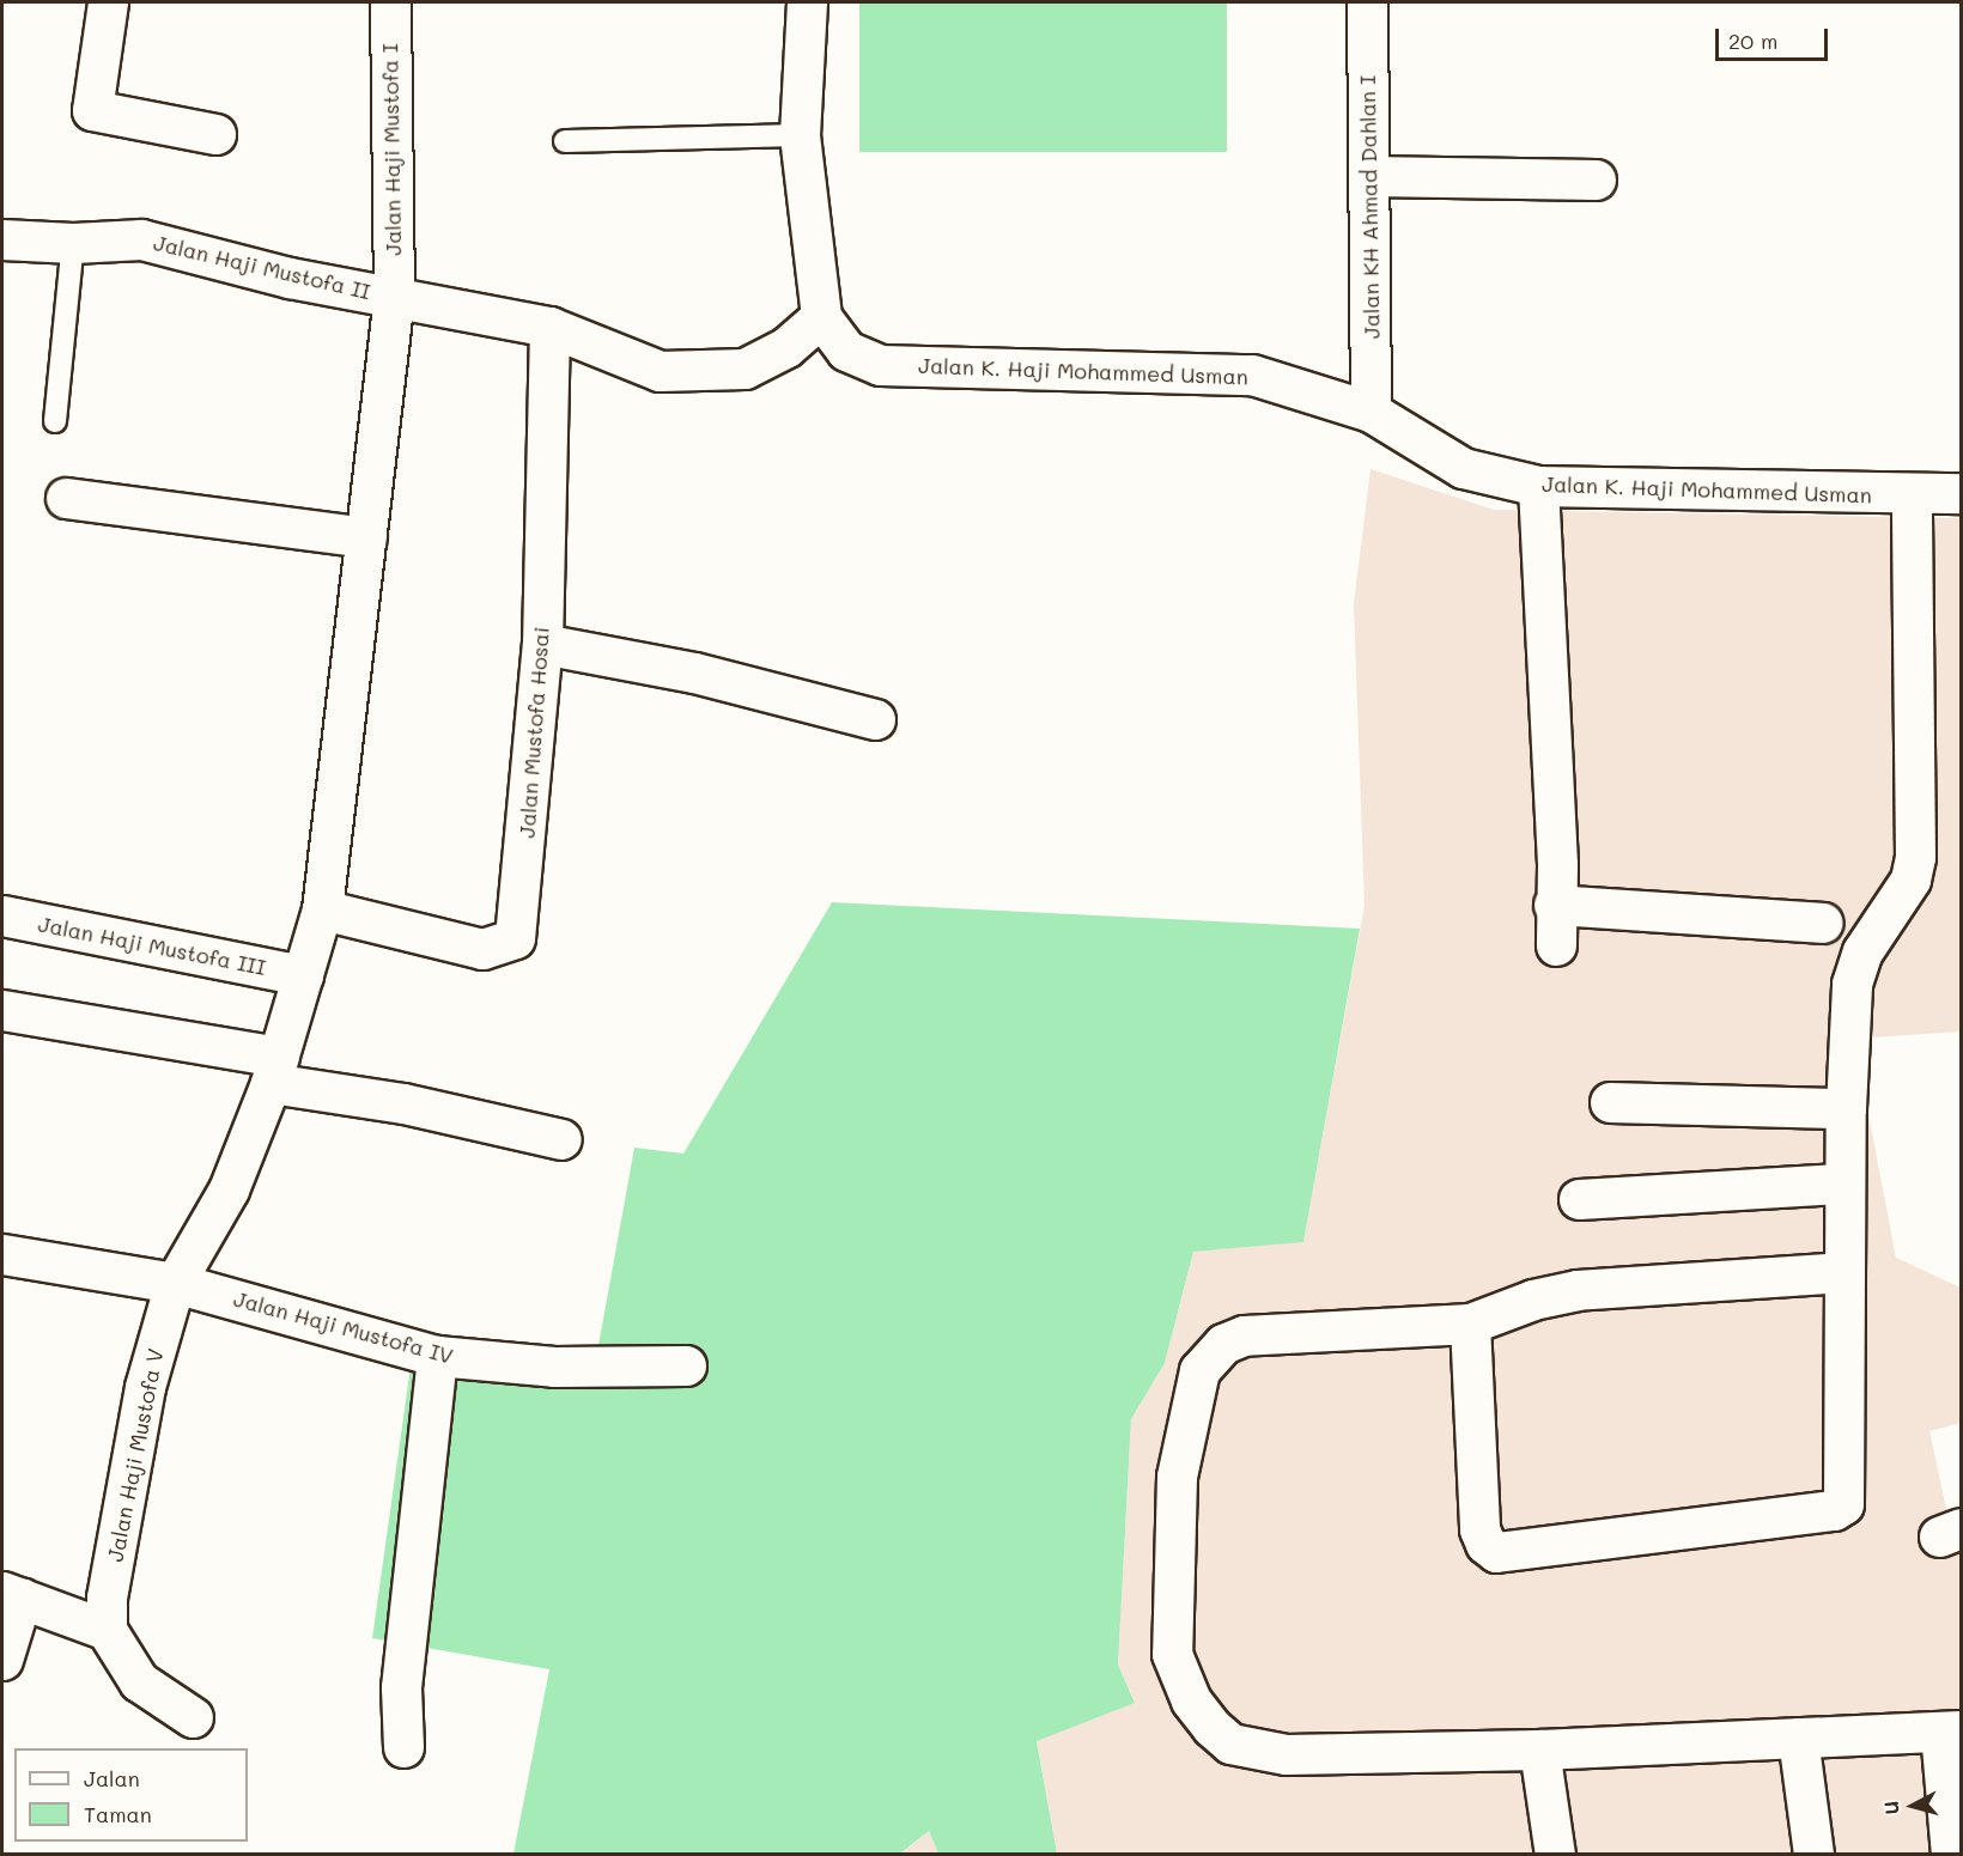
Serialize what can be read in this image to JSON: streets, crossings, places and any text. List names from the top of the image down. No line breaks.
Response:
{"streets":{"street":["Jalan Haji Mustofa I","Jalan KH Ahmad Dahlan I","Jalan Haji Mustofa II","Jalan K. Haji Mohammed Usman","Jalan Mustofa Hosai","Jalan Haji Mustofa III","Jalan Haji Mustofa IV","Jalan Haji Mustofa V"]},"crossings":[["Jalan Haji Mustofa I","Jalan Haji Mustofa II"],["Jalan Haji Mustofa I","Jalan Mustofa Hosai"],["Jalan Haji Mustofa I","Jalan Haji Mustofa V"],["Jalan KH Ahmad Dahlan I","Jalan K. Haji Mohammed Usman"],["Jalan Haji Mustofa II","Jalan K. Haji Mohammed Usman"],["Jalan Haji Mustofa II","Jalan Mustofa Hosai"],["Jalan Mustofa Hosai","Jalan Haji Mustofa V"],["Jalan Haji Mustofa III","Jalan Haji Mustofa V"],["Jalan Haji Mustofa IV","Jalan Haji Mustofa V"]],"legend":["Jalan","Taman"],"scale_bar":"20 m","north":"left"}
